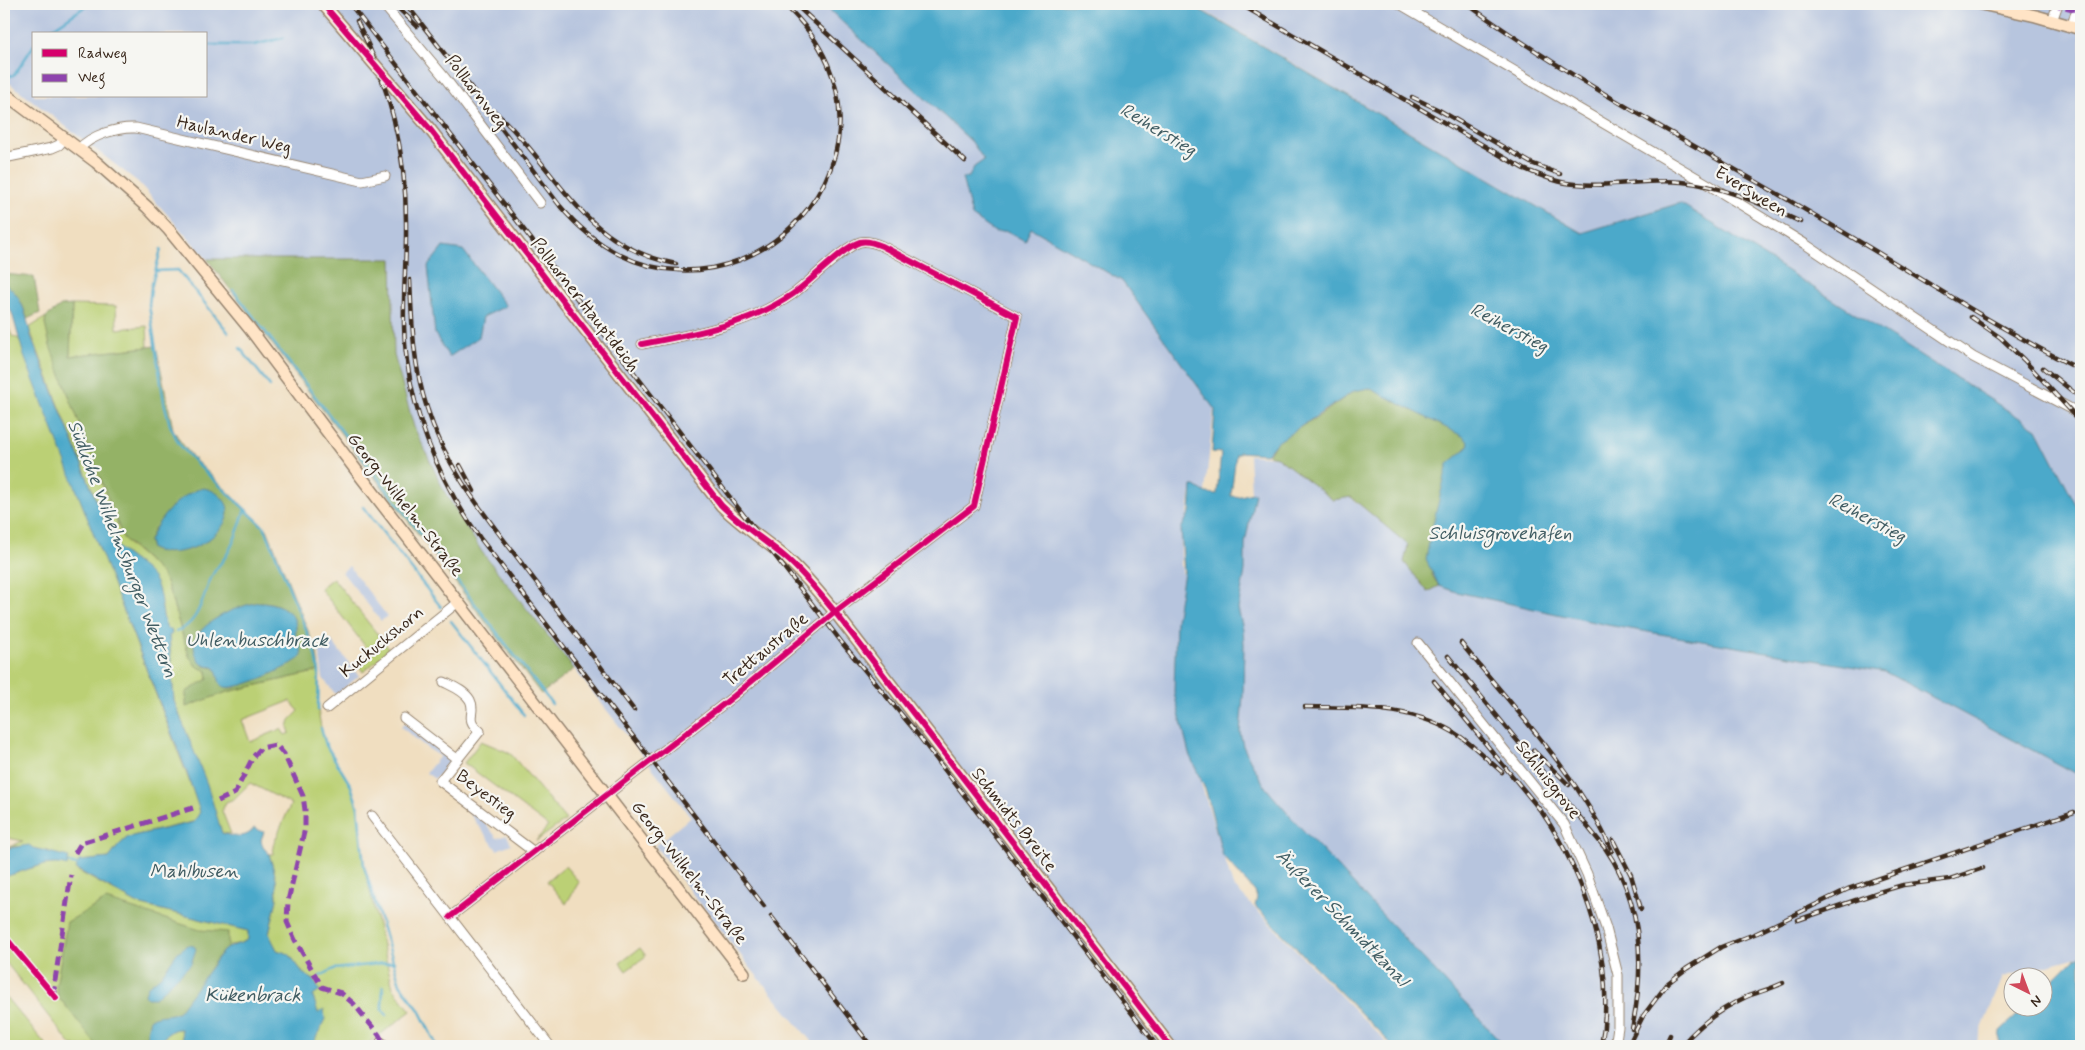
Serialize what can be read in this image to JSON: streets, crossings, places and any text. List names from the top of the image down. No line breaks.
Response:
{"streets":{"main road":["Pollhorner Hauptdeich","Georg-Wilhelm-Straße","Schmidts Breite"],"street":["Pollhornweg","Haulander Weg","Eversween","Kuckuckshorn","Trettaustraße","Schluisgrove","Beyestieg"]},"crossings":[["Haulander Weg","Georg-Wilhelm-Straße"],["Pollhorner Hauptdeich","Trettaustraße"],["Pollhorner Hauptdeich","Schmidts Breite"],["Georg-Wilhelm-Straße","Kuckuckshorn"],["Georg-Wilhelm-Straße","Trettaustraße"],["Trettaustraße","Beyestieg"],["Trettaustraße","Schmidts Breite"]],"water":["Reiherstieg","Schluisgrovehafen","Südliche Wilhelmsburger Wettern","Uhlenbuschbrack","Mahlbusen","Äußerer Schmidtkanal","Kükenbrack"],"legend":["Radweg","Weg"],"north":"bottom right"}
